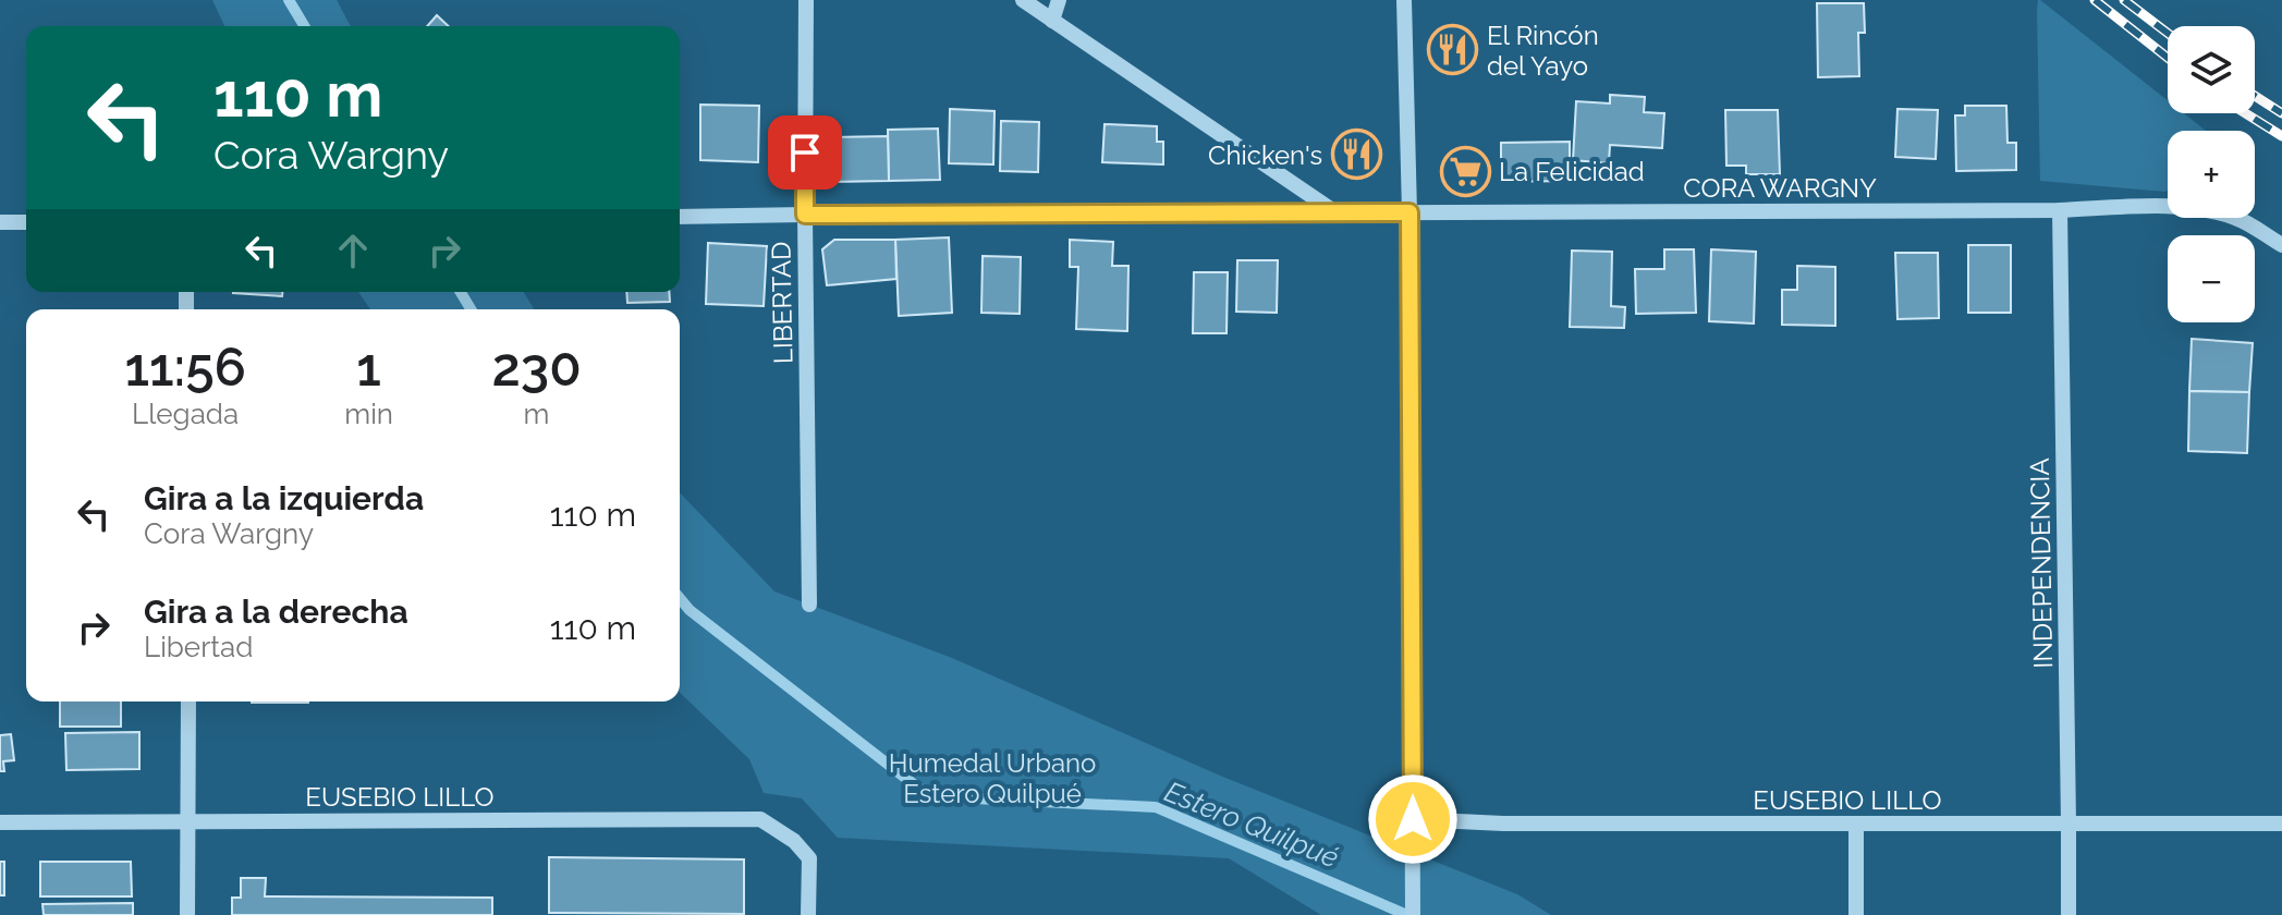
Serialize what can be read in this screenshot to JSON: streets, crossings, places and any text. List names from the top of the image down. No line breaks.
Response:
{"streets":{"street":["CORA WARGNY","LIBERTAD","INDEPENDENCIA","EUSEBIO LILLO"]},"crossings":[["CORA WARGNY","LIBERTAD"],["CORA WARGNY","INDEPENDENCIA"],["INDEPENDENCIA","EUSEBIO LILLO"]],"water":["Estero Quilpué"],"parks":["Humedal Urbano Estero Quilpué"],"places":{"restaurant":["El Rincón del Yayo","Chicken's"],"supermarket":["La Felicidad"]},"page":{"map_buttons":["+","−"],"turn":["110 m","Cora Wargny"],"eta":["11:56","Llegada","1","min","230","m"],"list":[{"name":"Gira a la izquierda","note":"Cora Wargny","value":"110 m"},{"name":"Gira a la derecha","note":"Libertad","value":"110 m"}]}}
